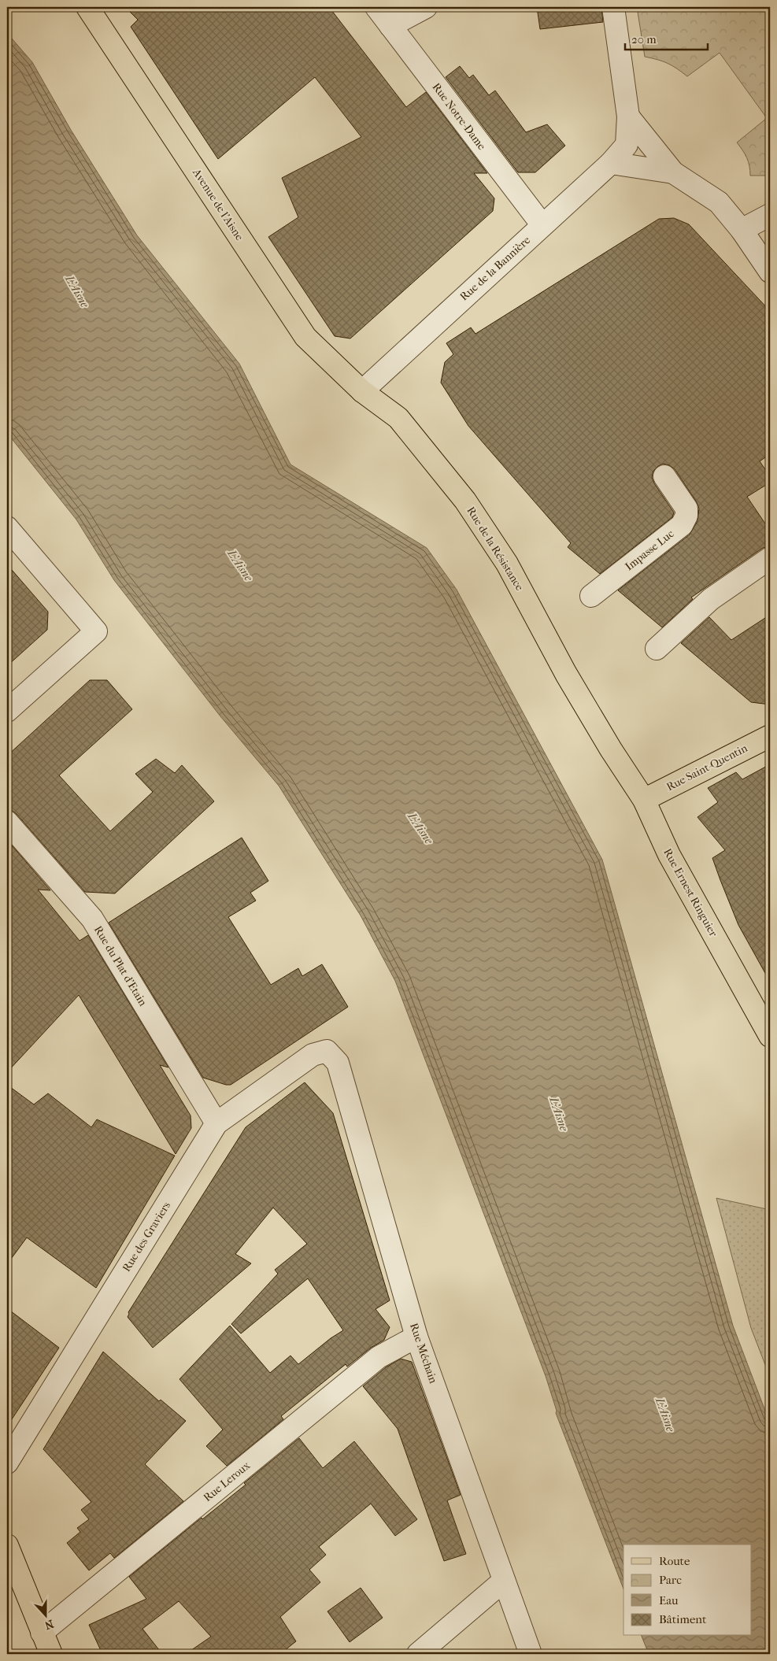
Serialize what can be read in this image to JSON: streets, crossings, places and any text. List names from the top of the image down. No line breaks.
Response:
{"streets":{"main road":["Avenue de l'Aisne","Rue de la Résistance","Rue Saint-Quentin","Rue Ernest Ringuier"],"street":["Rue Notre-Dame","Rue de la Bannière","Impasse Luc","Rue du Plat d'Etain","Rue des Graviers","Rue Méchain","Rue Leroux"]},"crossings":[["Rue Notre-Dame","Rue de la Bannière"],["Avenue de l'Aisne","Rue de la Bannière"],["Avenue de l'Aisne","Rue de la Résistance"],["Rue de la Bannière","Rue de la Résistance"],["Rue de la Résistance","Rue Ernest Ringuier"],["Rue Saint-Quentin","Rue Ernest Ringuier"],["Rue du Plat d'Etain","Rue des Graviers"],["Rue des Graviers","Rue Méchain"],["Rue Méchain","Rue Leroux"]],"water":["L'Aisne"],"legend":["Route","Parc","Eau","Bâtiment"],"scale_bar":"20 m","north":"bottom"}
